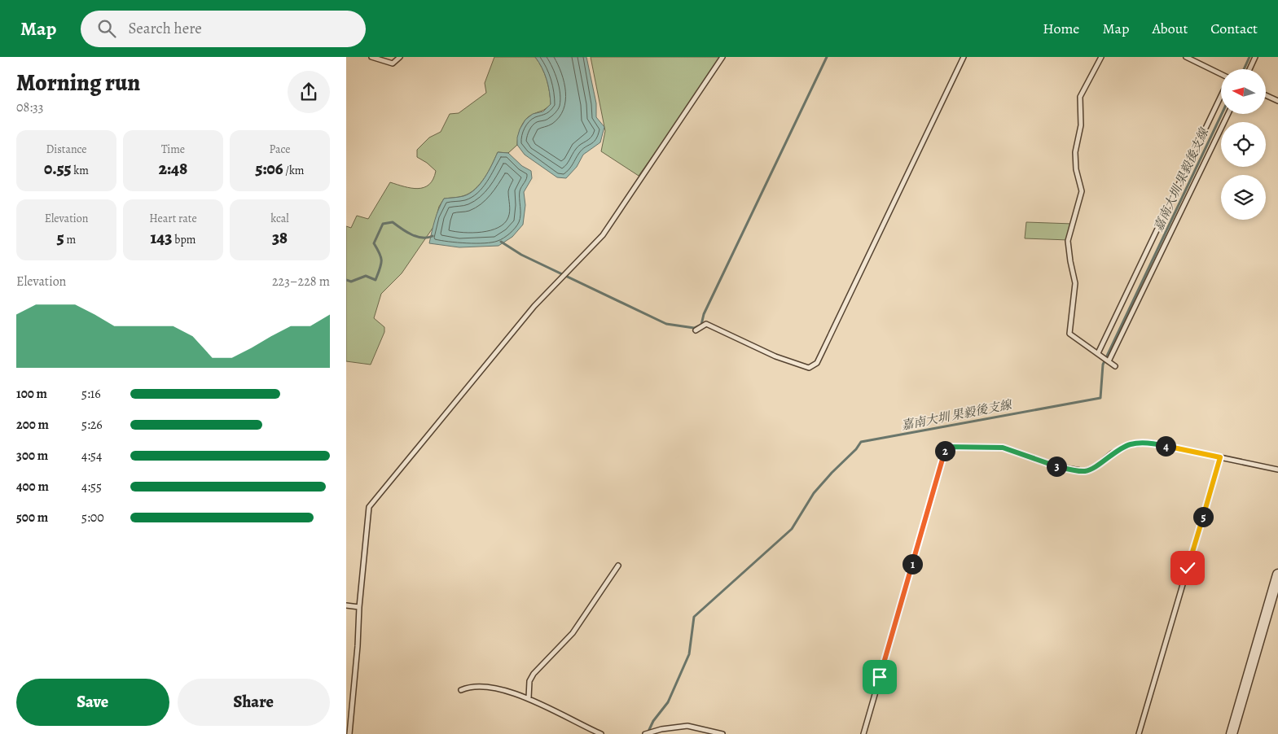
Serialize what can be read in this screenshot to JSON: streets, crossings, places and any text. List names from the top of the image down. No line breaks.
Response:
{"water":["嘉南大圳 果毅後支線"],"north":"left","page":{"header":"Map","search":"Search here","nav":["Home","Map","About","Contact"],"heading":["Morning run","08:33"],"stats":[["Distance","0.55 km"],["Time","2:48"],["Pace","5:06 /km"],["Elevation","5 m"],["Heart rate","143 bpm"],["kcal","38"]],"chart":["Elevation","223–228 m"],"list":[{"name":"100 m","note":"5:16"},{"name":"200 m","note":"5:26"},{"name":"300 m","note":"4:54"},{"name":"400 m","note":"4:55"},{"name":"500 m","note":"5:00"}],"pins":["4","2","3","5","1"],"buttons":["Save","Share"]}}
